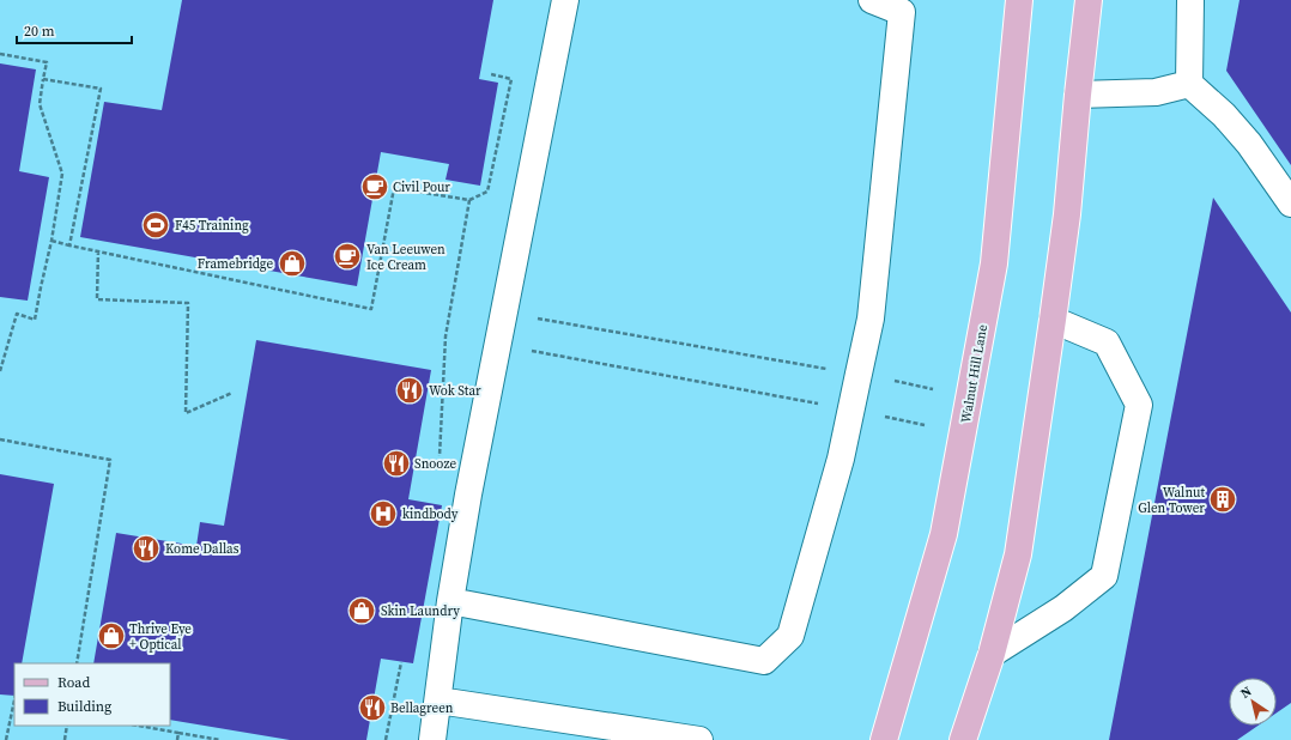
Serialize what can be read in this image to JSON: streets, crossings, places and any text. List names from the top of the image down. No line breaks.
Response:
{"streets":{"main road":["Walnut Hill Lane"]},"places":{"cafe":["Civil Pour","Van Leeuwen Ice Cream"],"sports":["F45 Training"],"shop":["Framebridge","Skin Laundry","Thrive Eye + Optical"],"restaurant":["Wok Star","Snooze","Kome Dallas","Bellagreen"],"building":["Walnut Glen Tower"],"hospital":["kindbody"]},"legend":["Road","Building"],"scale_bar":"20 m","north":"top left"}
